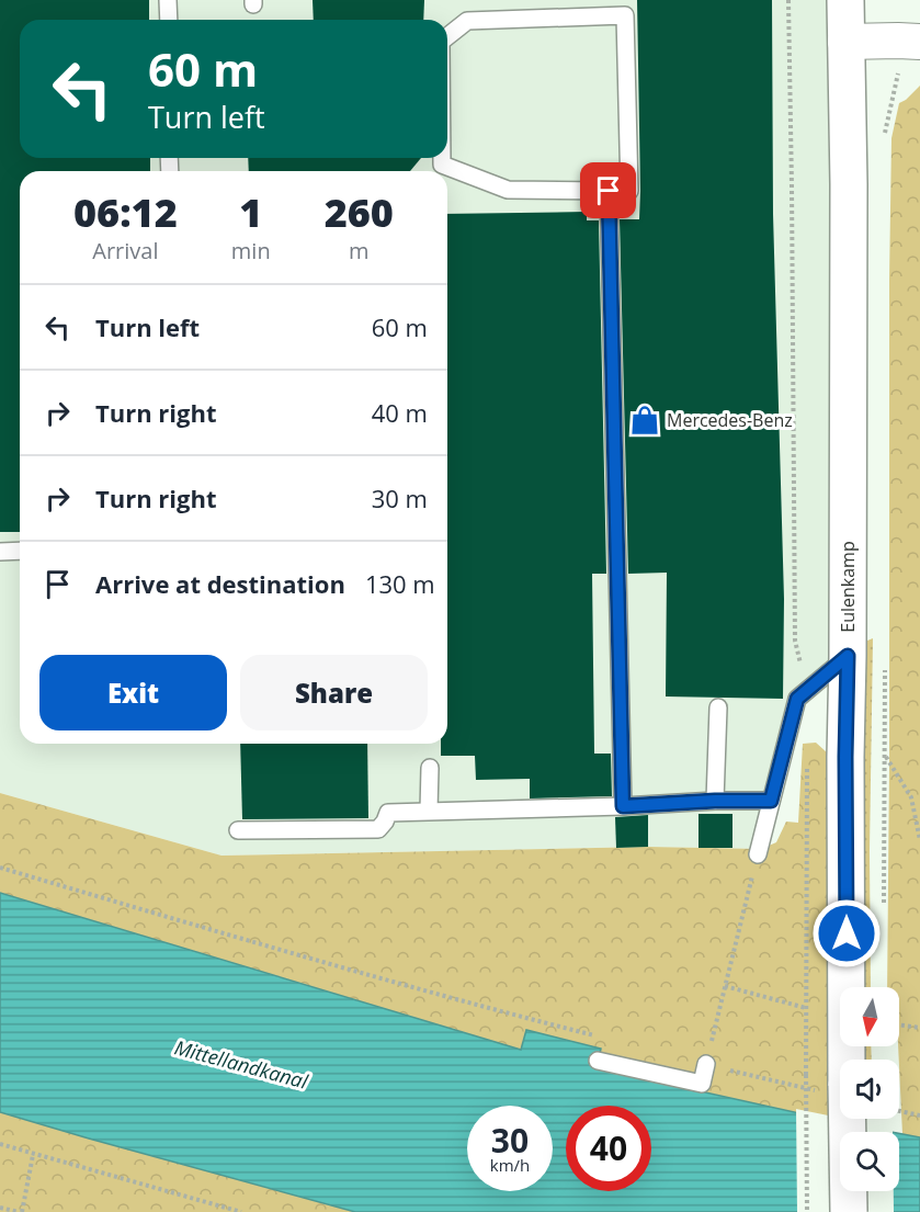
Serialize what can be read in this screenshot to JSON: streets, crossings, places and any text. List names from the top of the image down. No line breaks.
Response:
{"streets":{"street":["Eulenkamp"]},"water":["Mittellandkanal"],"places":{"shop":["Mercedes-Benz"]},"north":"bottom","page":{"turn":["60 m","Turn left"],"eta":["06:12","Arrival","1","min","260","m"],"list":[{"name":"Turn left","value":"60 m"},{"name":"Turn right","value":"40 m"},{"name":"Turn right","value":"30 m"},{"name":"Arrive at destination","value":"130 m"}],"buttons":["Exit","Share"],"speed":"30 km/h","limit":"40"}}
